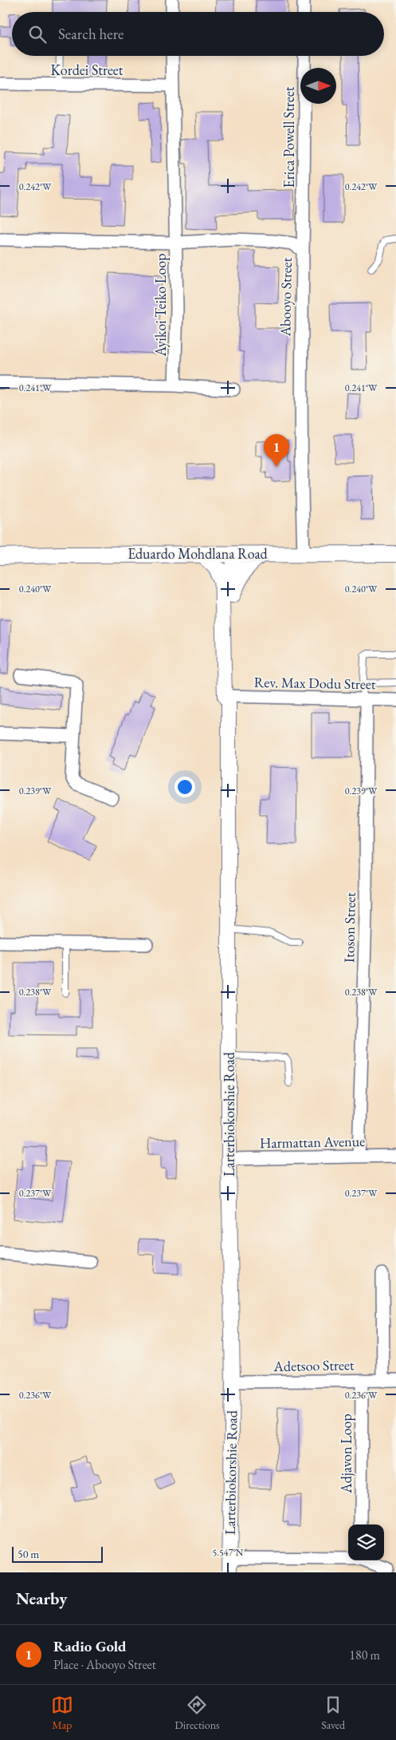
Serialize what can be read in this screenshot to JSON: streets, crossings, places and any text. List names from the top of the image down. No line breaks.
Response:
{"streets":{"main road":["Eduardo Mohdlana Road"],"street":["Kordei Street","Erica Powell Street","Abooyo Street","Ayikoi Teiko Loop","Rev. Max Dodu Street","Itoson Street","Larterbiokorshie Road","Harmattan Avenue","Adetsoo Street","Adjavon Loop"]},"crossings":[["Kordei Street","Ayikoi Teiko Loop"],["Erica Powell Street","Abooyo Street"],["Abooyo Street","Ayikoi Teiko Loop"],["Abooyo Street","Eduardo Mohdlana Road"],["Eduardo Mohdlana Road","Larterbiokorshie Road"],["Rev. Max Dodu Street","Itoson Street"],["Rev. Max Dodu Street","Larterbiokorshie Road"],["Itoson Street","Harmattan Avenue"],["Larterbiokorshie Road","Harmattan Avenue"],["Larterbiokorshie Road","Adetsoo Street"],["Adetsoo Street","Adjavon Loop"]],"scale_bar":"50 m","north":"right","page":{"search":"Search here","pins":"1","scale":"50 m","heading":"Nearby","list":[{"mark":"1","name":"Radio Gold","note":"Place · Abooyo Street","value":"180 m"}],"nav":["Map","Directions","Saved"]},"coordinates":["0.242°W","0.241°W","0.240°W","0.239°W","0.238°W","0.237°W","0.236°W","5.547°N"]}
